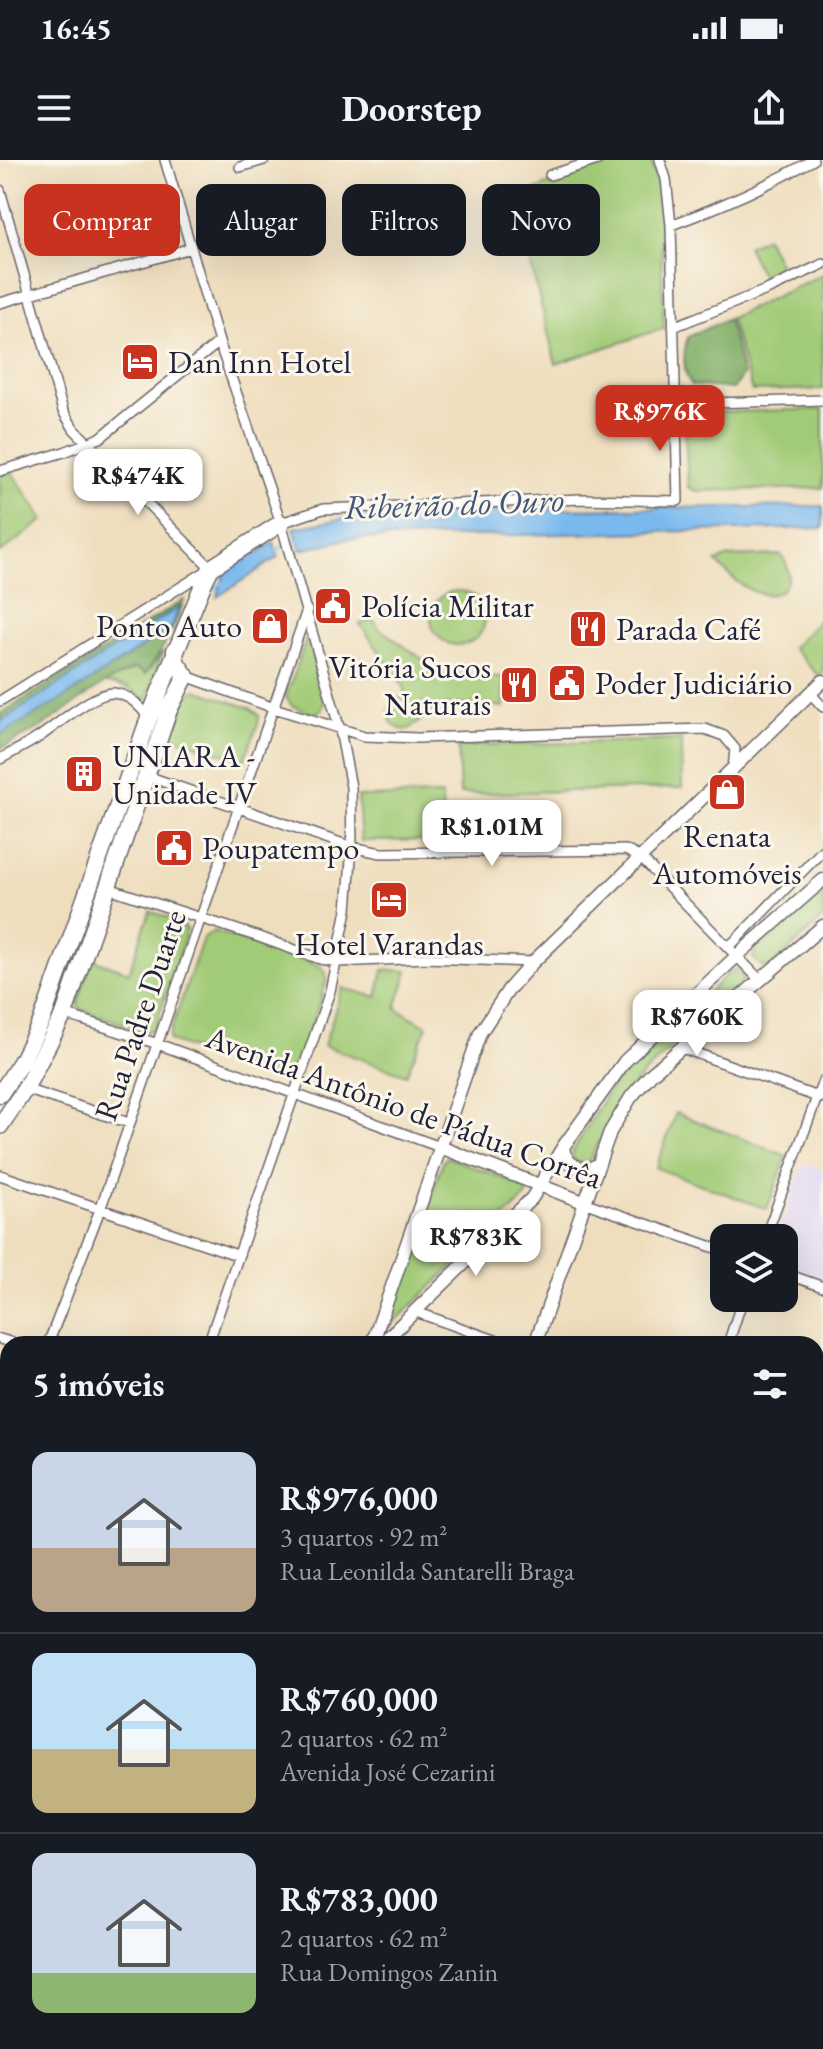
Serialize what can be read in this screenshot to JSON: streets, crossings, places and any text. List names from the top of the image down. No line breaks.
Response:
{"streets":{"street":["Rua Padre Duarte","Avenida Antônio de Pádua Corrêa"]},"crossings":[["Rua Padre Duarte","Avenida Antônio de Pádua Corrêa"]],"water":["Ribeirão do Ouro"],"places":{"hotel":["Dan Inn Hotel","Hotel Varandas"],"public building":["Polícia Militar","Poder Judiciário","Poupatempo"],"shop":["Ponto Auto","Renata Automóveis"],"restaurant":["Parada Café","Vitória Sucos Naturais"],"building":["UNIARA - Unidade IV"]},"page":{"status":"16:45","header":"Doorstep","chip":["Comprar","Alugar","Filtros","Novo"],"price":["R$976K","R$474K","R$1.01M","R$760K","R$783K"],"heading":"5 imóveis","list":[{"name":"R$976,000","note":"3 quartos · 92 m² · Rua Leonilda Santarelli Braga"},{"name":"R$760,000","note":"2 quartos · 62 m² · Avenida José Cezarini"},{"name":"R$783,000","note":"2 quartos · 62 m² · Rua Domingos Zanin"}]}}
